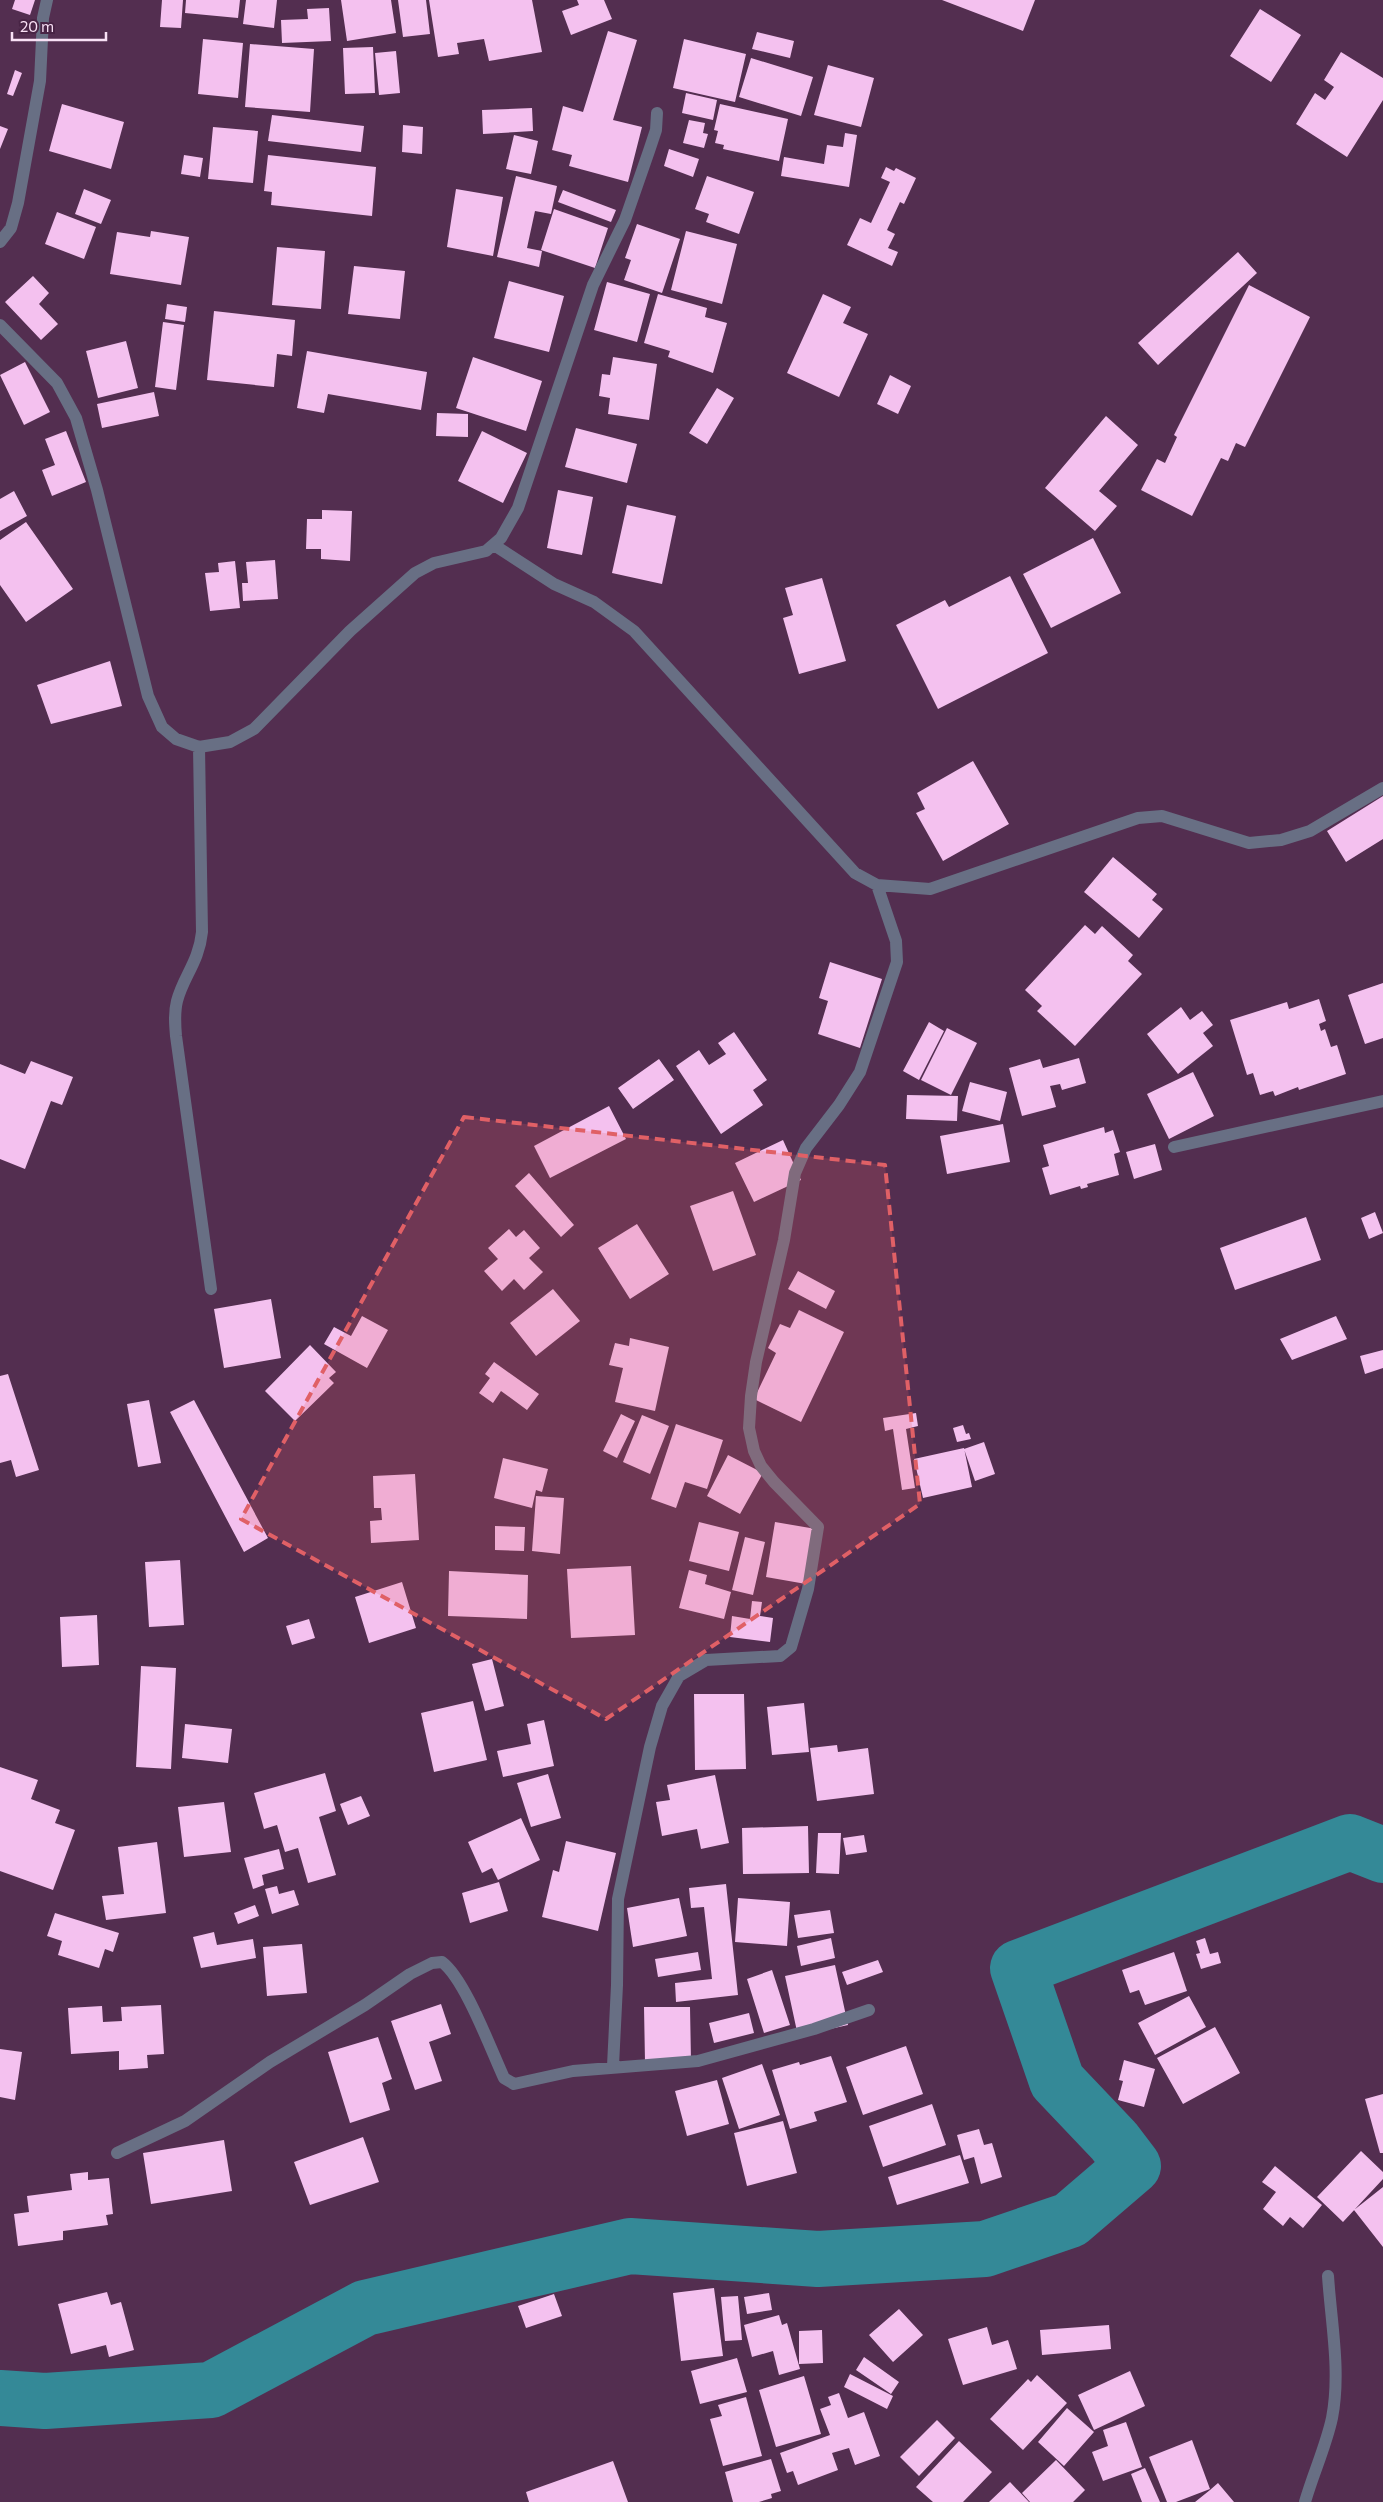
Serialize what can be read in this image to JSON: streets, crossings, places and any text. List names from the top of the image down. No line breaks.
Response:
{"scale_bar":"20 m"}
